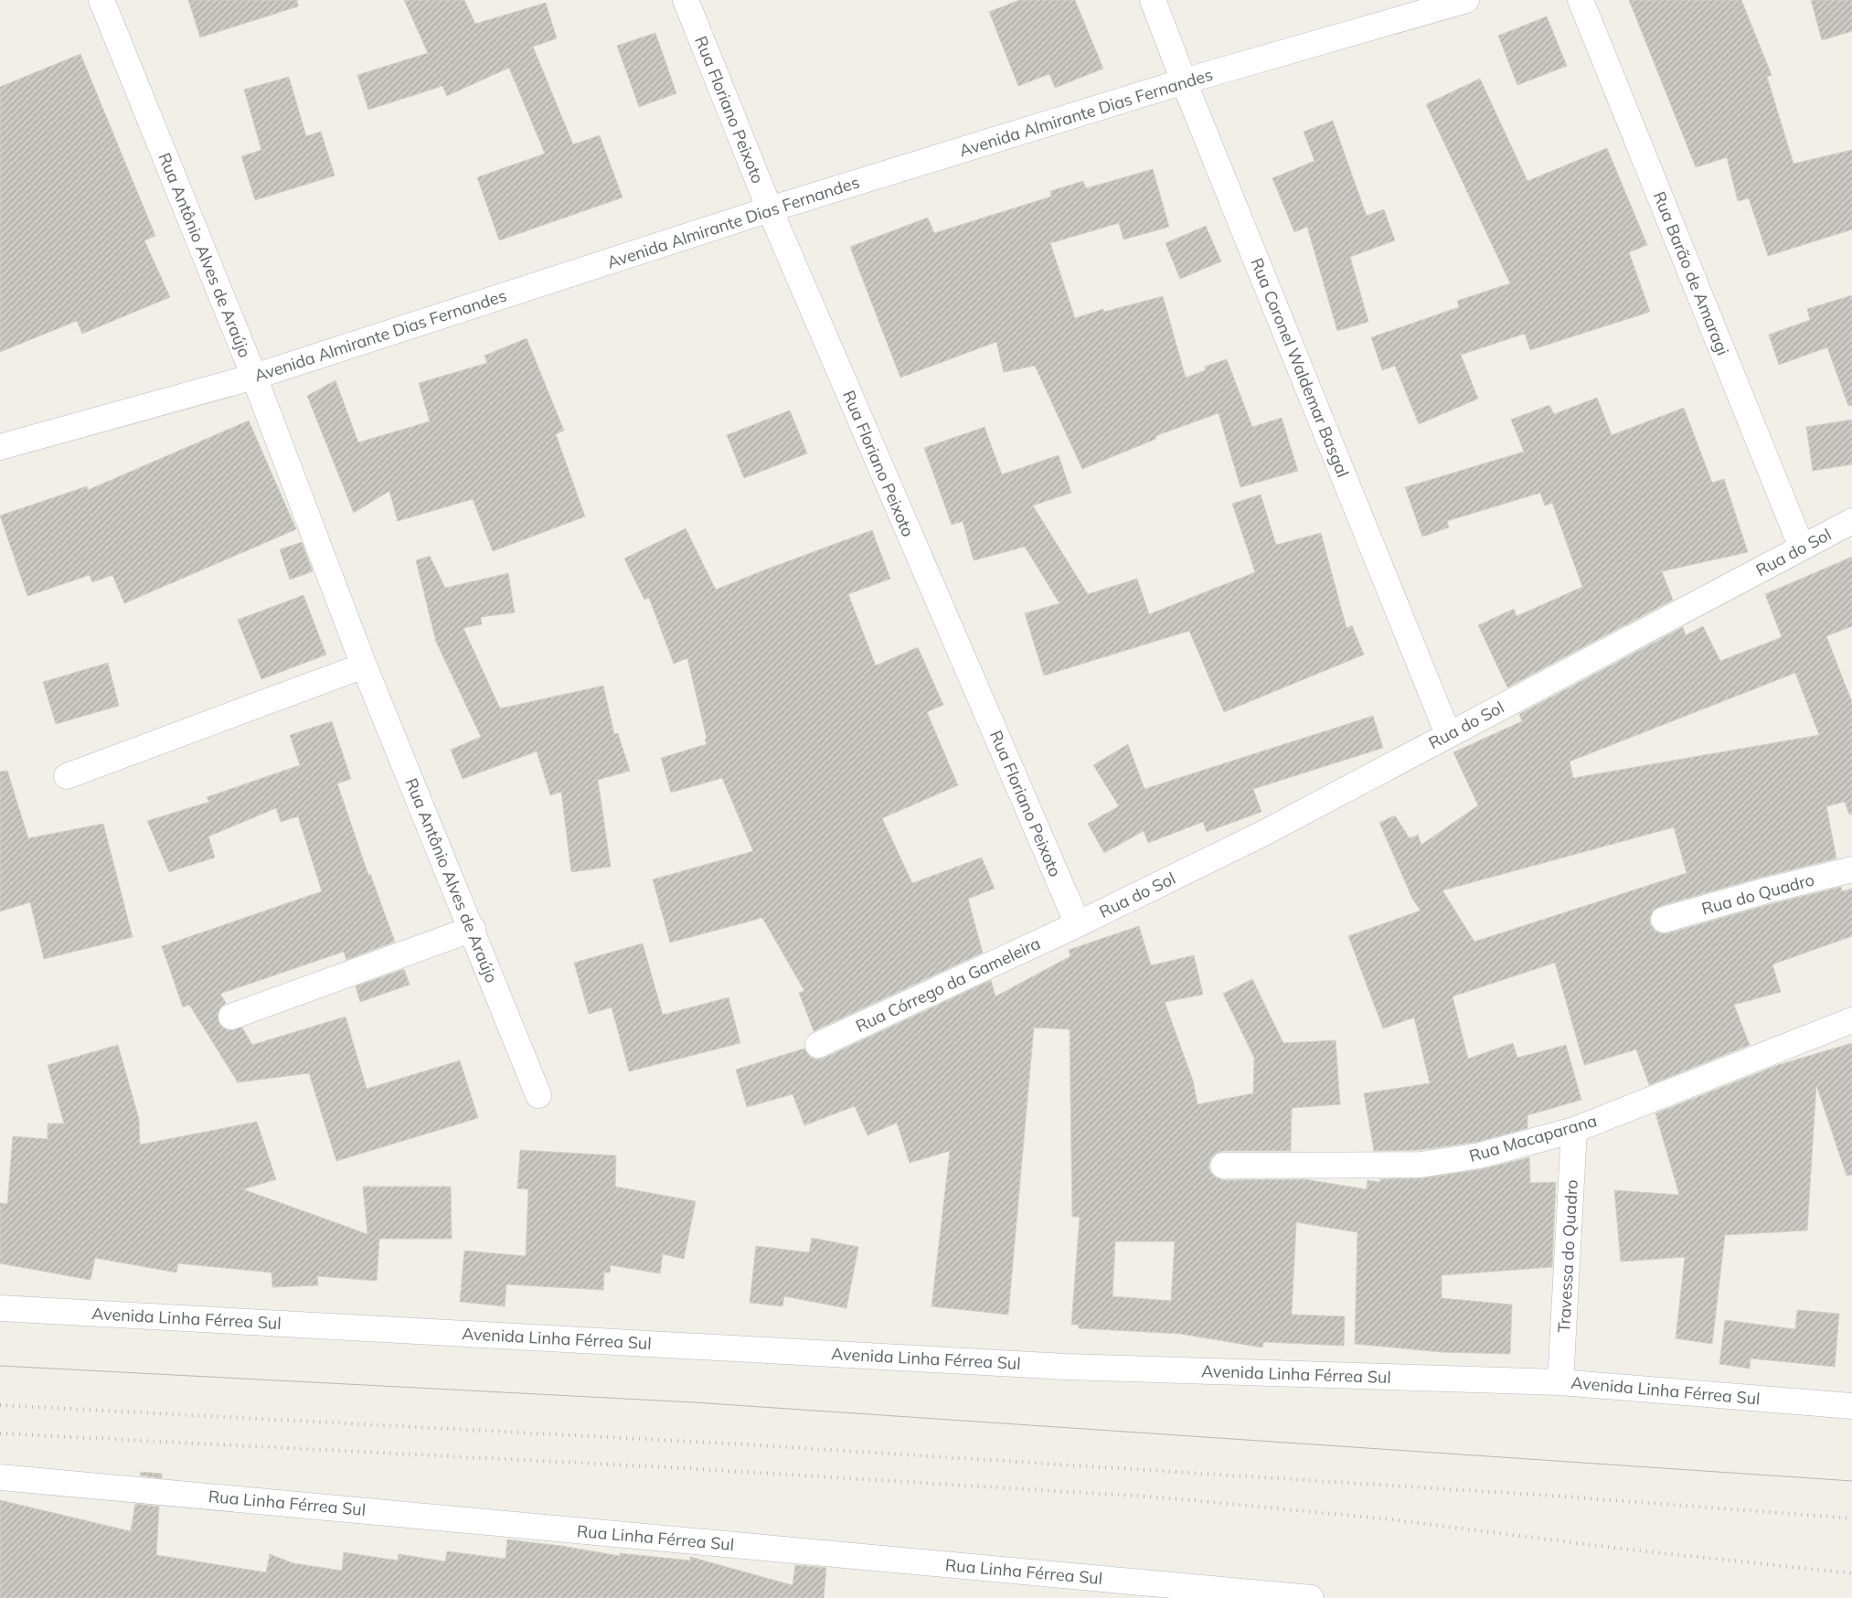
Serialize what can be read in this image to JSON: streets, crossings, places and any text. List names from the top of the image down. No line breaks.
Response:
{"streets":{"street":["Rua Floriano Peixoto","Avenida Almirante Dias Fernandes","Rua Antônio Alves de Araújo","Rua Barão de Amaragi","Rua Coronel Waldemar Basgal","Rua do Sol","Rua do Quadro","Rua Córrego da Gameleira","Rua Macaparana","Travessa do Quadro","Avenida Linha Férrea Sul","Rua Linha Férrea Sul"]},"crossings":[["Rua Floriano Peixoto","Avenida Almirante Dias Fernandes"],["Rua Floriano Peixoto","Rua do Sol"],["Rua Floriano Peixoto","Rua Córrego da Gameleira"],["Avenida Almirante Dias Fernandes","Rua Antônio Alves de Araújo"],["Avenida Almirante Dias Fernandes","Rua Coronel Waldemar Basgal"],["Rua Barão de Amaragi","Rua do Sol"],["Rua Coronel Waldemar Basgal","Rua do Sol"],["Rua do Sol","Rua Córrego da Gameleira"],["Rua Macaparana","Travessa do Quadro"],["Travessa do Quadro","Avenida Linha Férrea Sul"]]}
